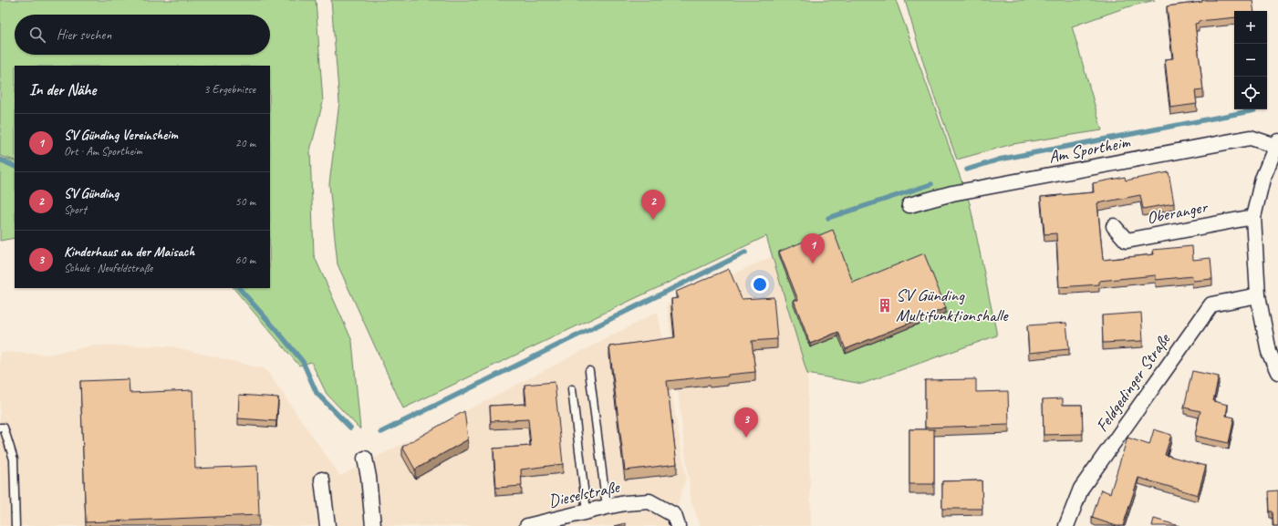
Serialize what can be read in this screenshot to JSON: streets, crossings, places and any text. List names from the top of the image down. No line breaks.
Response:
{"streets":{"street":["Am Sportheim","Oberanger","Feldgedinger Straße","Dieselstraße"]},"places":{"building":["SV Günding Multifunktionshalle"]},"page":{"map_buttons":["+","−"],"search":"Hier suchen","heading":["In der Nähe","3 Ergebnisse"],"list":[{"mark":"1","name":"SV Günding Vereinsheim","note":"Ort · Am Sportheim","value":"20 m"},{"mark":"2","name":"SV Günding","note":"Sport","value":"50 m"},{"mark":"3","name":"Kinderhaus an der Maisach","note":"Schule · Neufeldstraße","value":"60 m"}],"pins":["2","1","3"]}}
